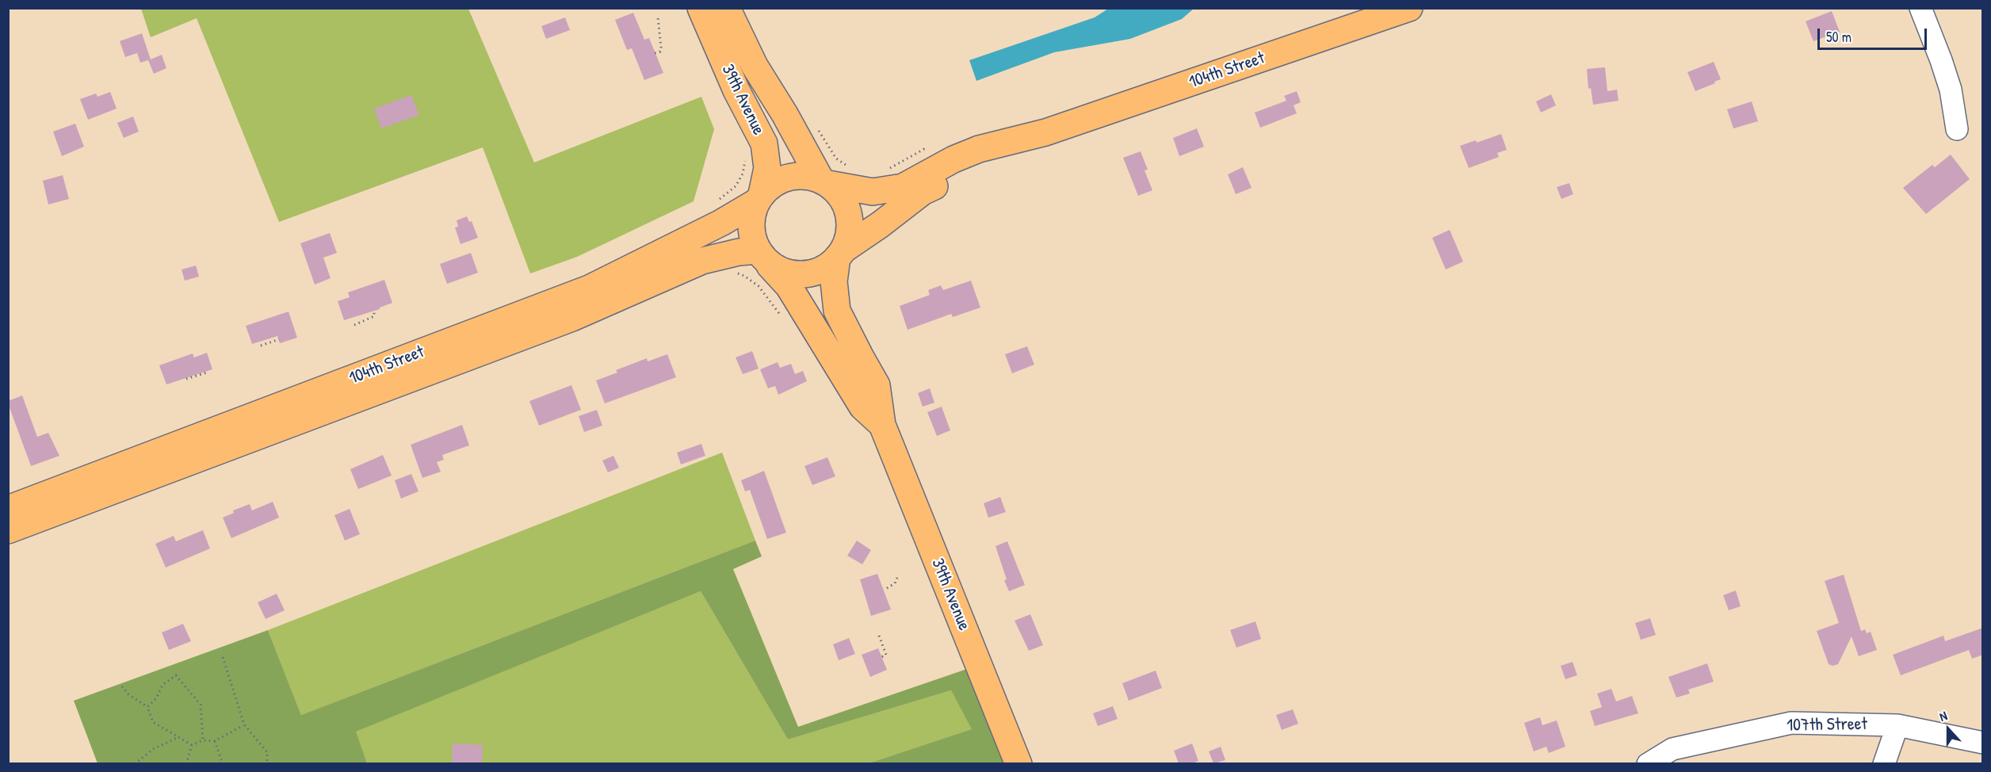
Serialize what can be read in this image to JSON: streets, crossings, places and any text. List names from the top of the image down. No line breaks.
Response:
{"streets":{"main road":["104th Street","39th Avenue"],"street":["107th Street"]},"crossings":[["104th Street","39th Avenue"]],"scale_bar":"50 m","north":"top"}
